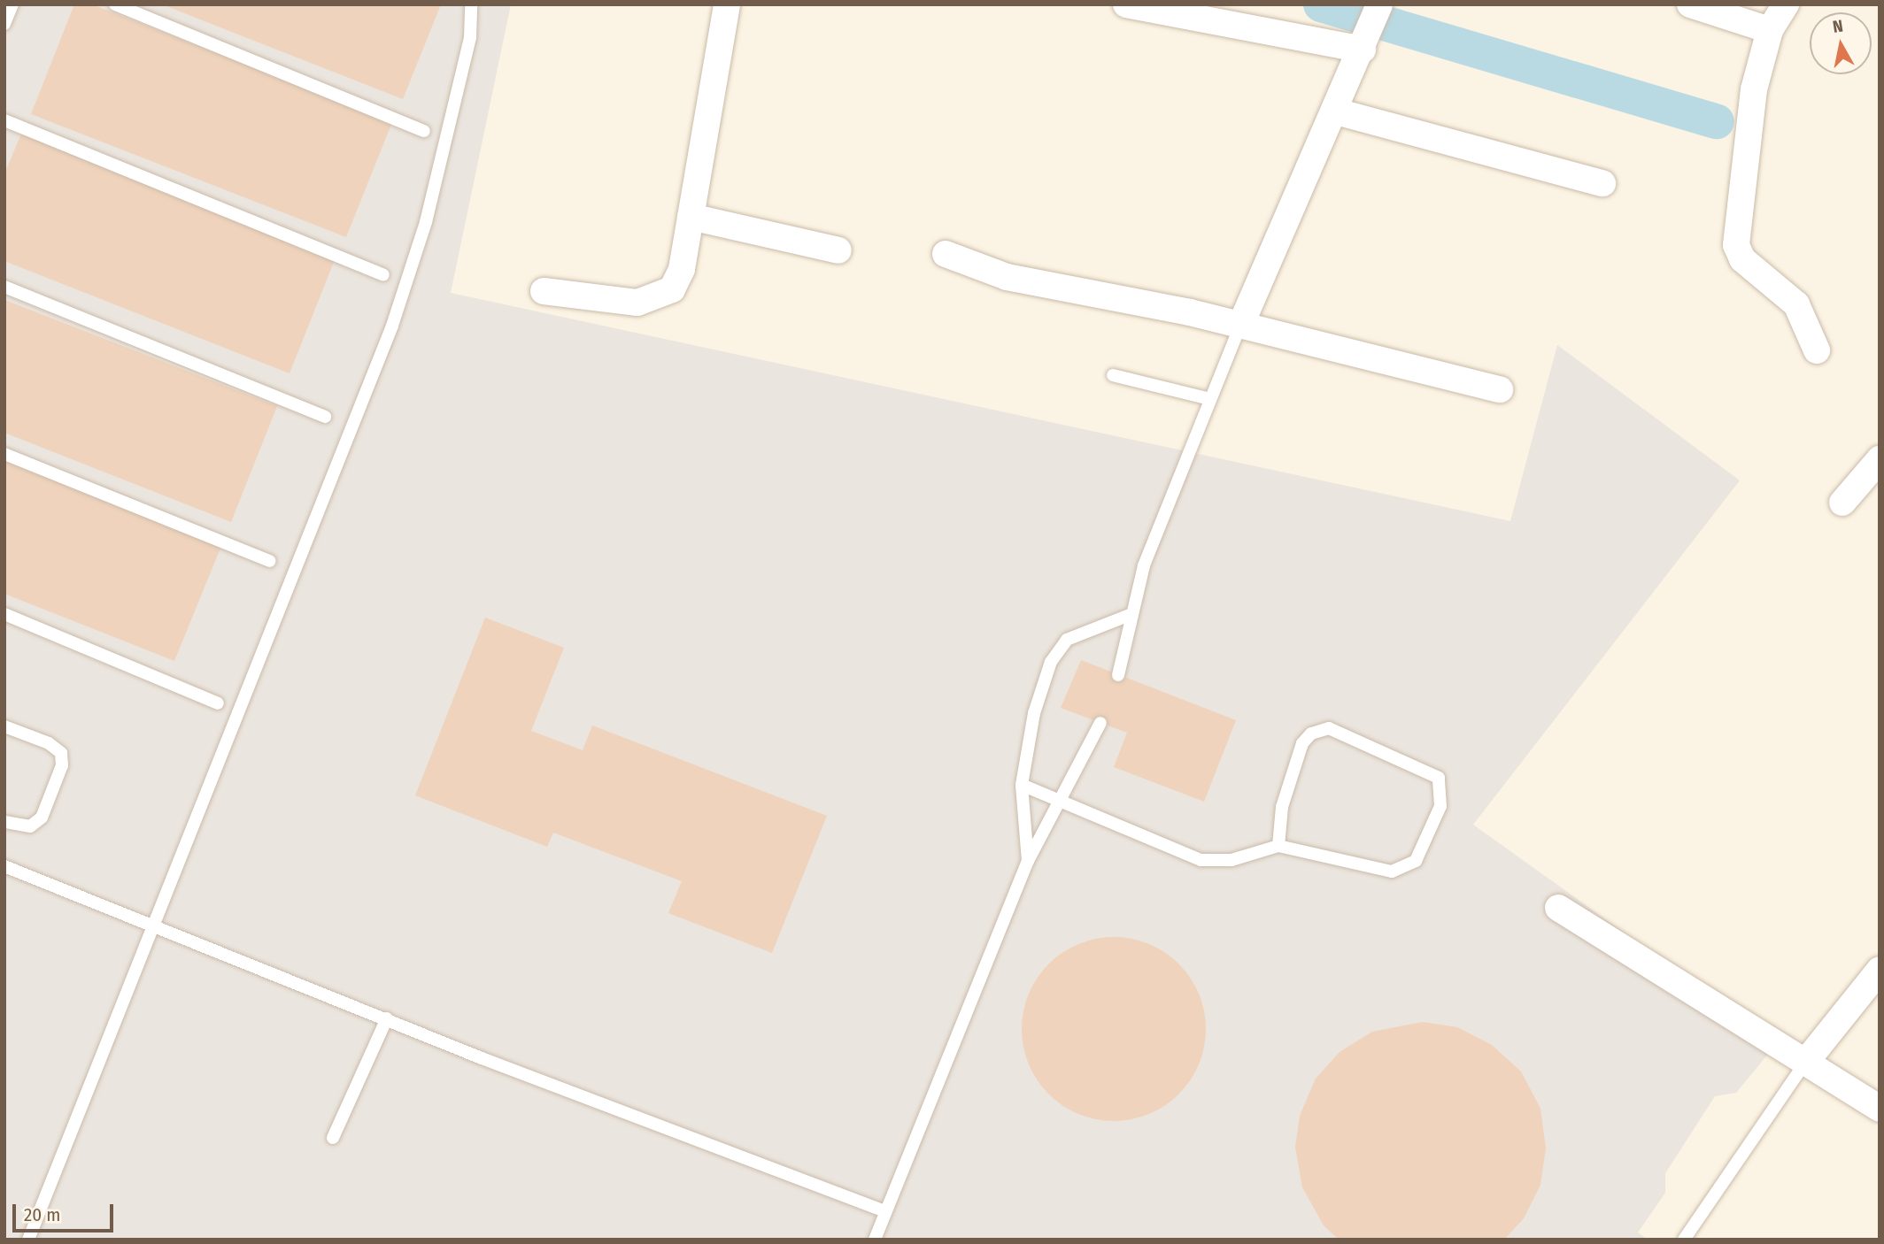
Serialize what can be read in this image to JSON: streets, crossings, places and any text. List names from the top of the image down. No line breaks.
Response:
{"scale_bar":"20 m","north":"top"}
